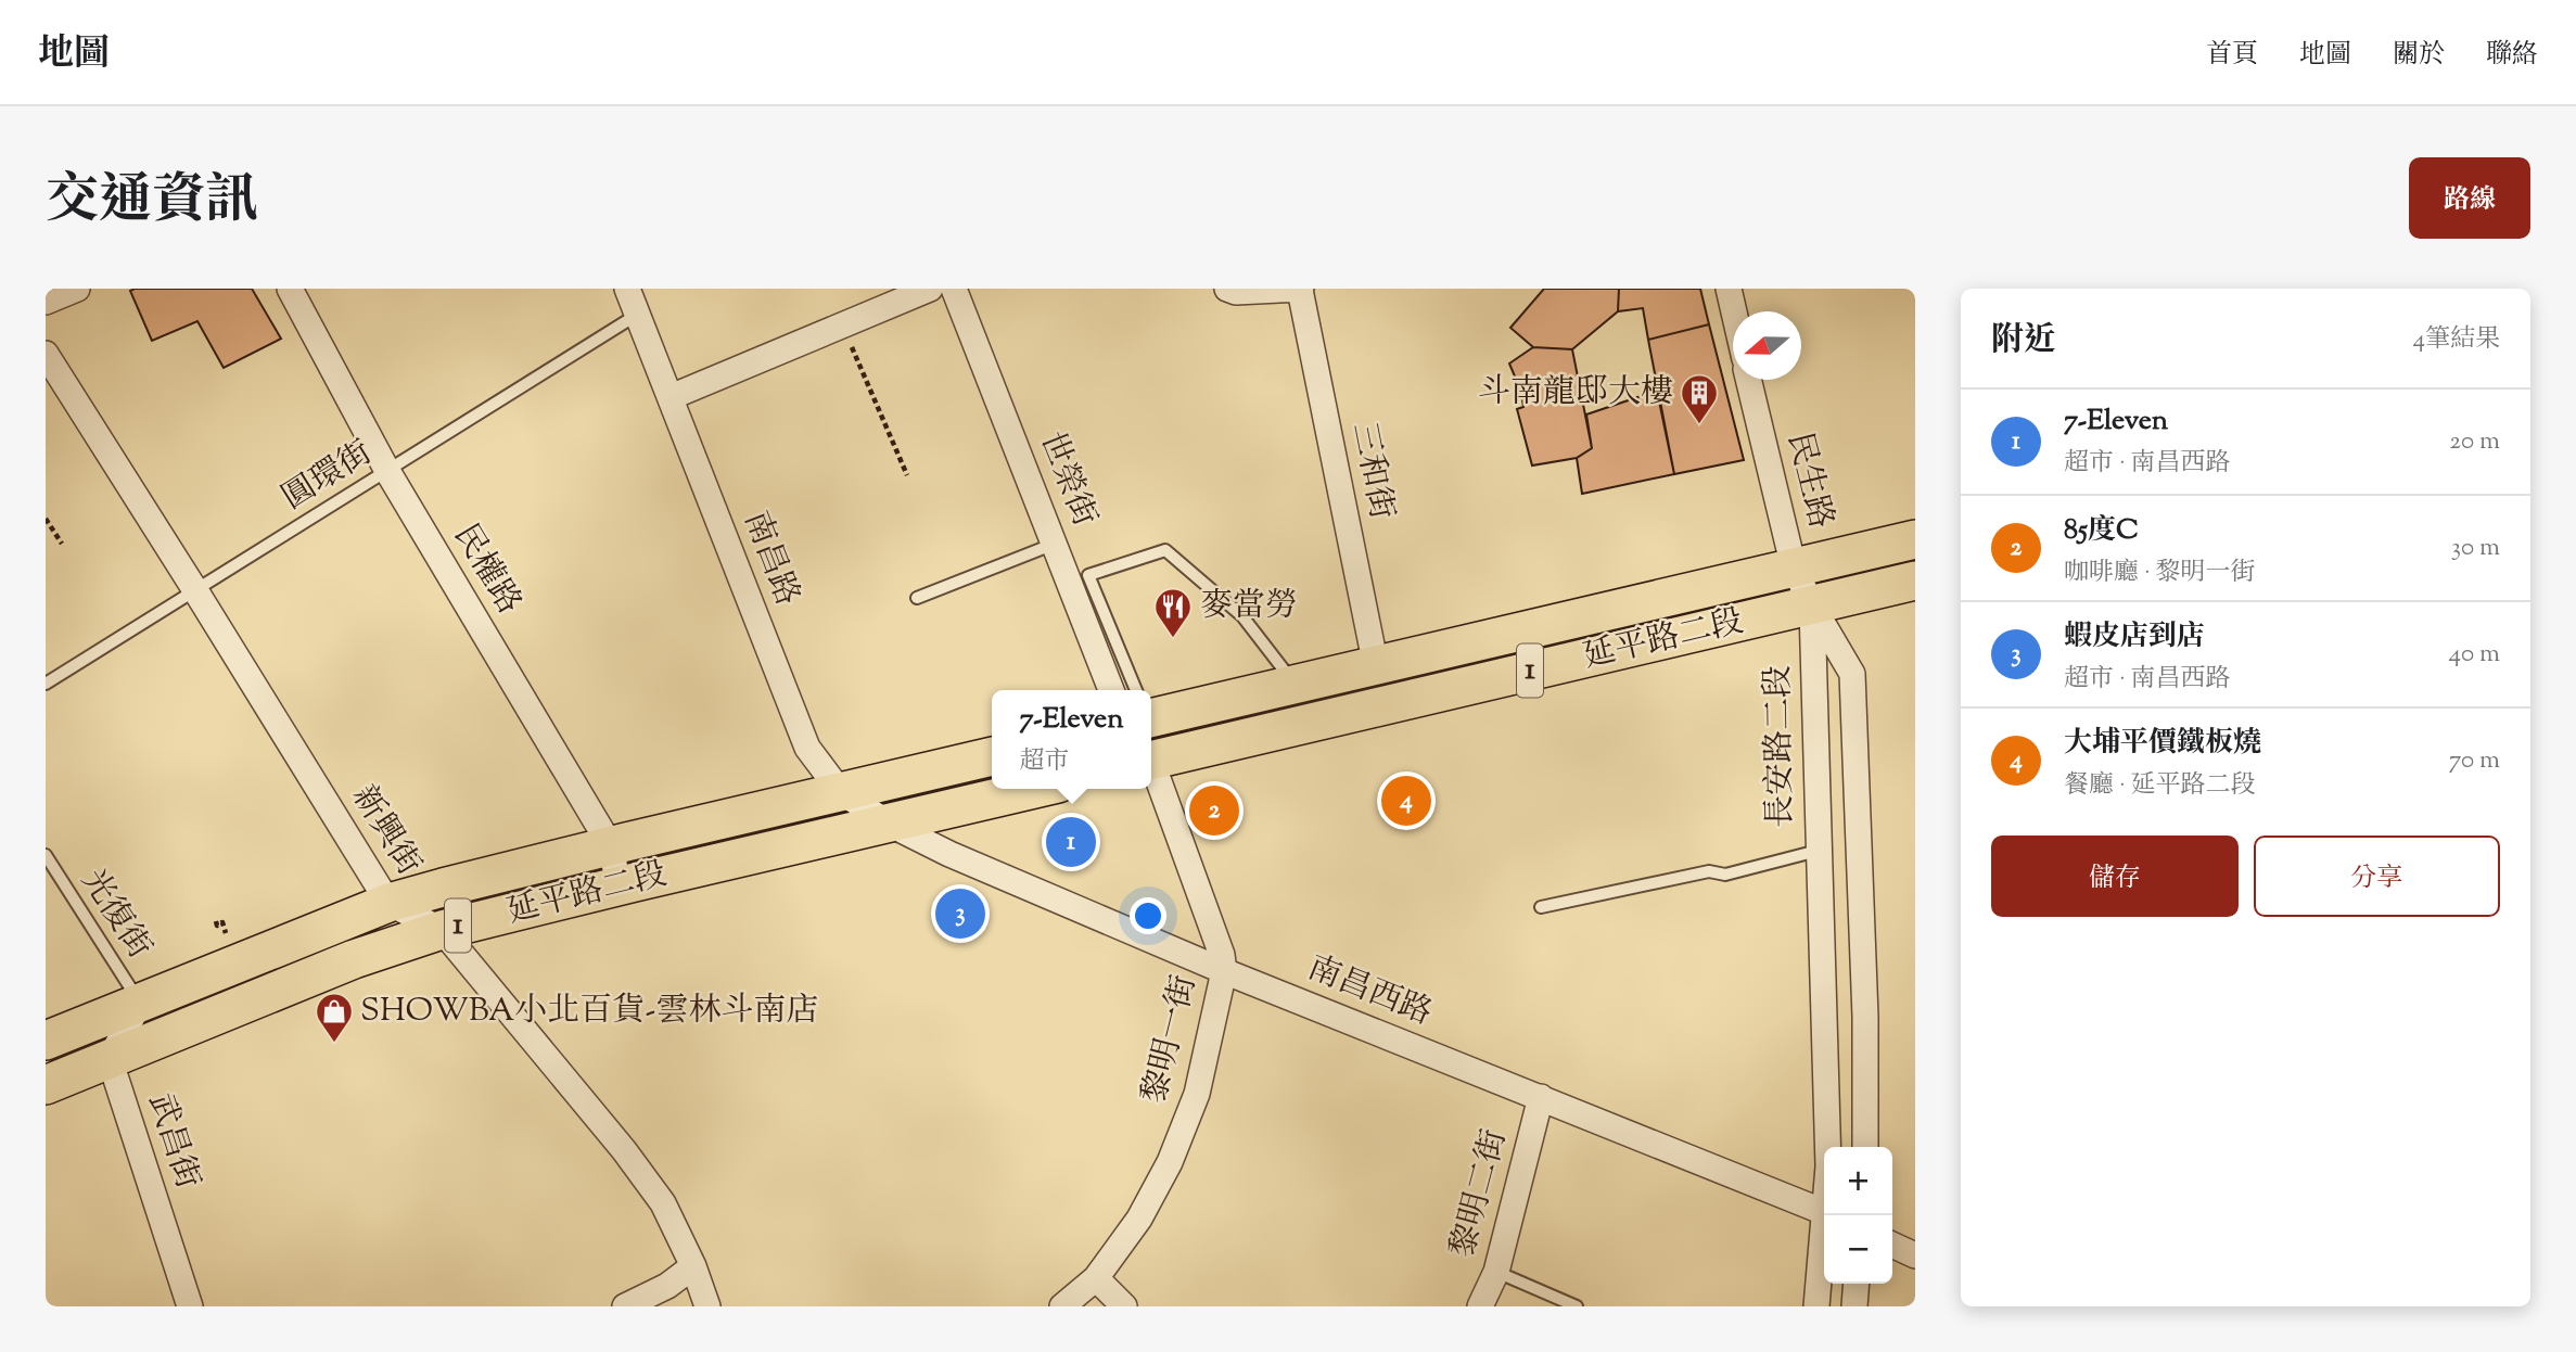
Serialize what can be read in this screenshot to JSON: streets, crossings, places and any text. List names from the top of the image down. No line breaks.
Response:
{"streets":{"main road":["延平路二段","1"],"street":["三和街","世榮街","民生路","南昌路","民權路","長安路二段","新興街","南昌西路","黎明一街","武昌街","黎明二街"],"lane":["圓環街","光復街"]},"crossings":[["三和街","延平路二段"],["圓環街","南昌路"],["圓環街","民權路"],["圓環街","新興街"],["民生路","延平路二段"],["民生路","長安路二段"],["南昌路","延平路二段"],["南昌路","南昌西路"],["民權路","延平路二段"],["延平路二段","長安路二段"],["延平路二段","新興街"],["延平路二段","光復街"],["延平路二段","南昌西路"],["延平路二段","武昌街"],["南昌西路","黎明一街"],["南昌西路","黎明二街"]],"places":{"building":["斗南龍邸大樓"],"restaurant":["麥當勞"],"shop":["SHOWBA小北百貨-雲林斗南店"]},"north":"left","page":{"header":"地圖","nav":["首頁","地圖","關於","聯絡"],"title":"交通資訊","buttons":["路線",["儲存","分享"]],"heading":["附近","4筆結果"],"list":[{"mark":"1","name":"7-Eleven","note":"超市 · 南昌西路","value":"20 m"},{"mark":"2","name":"85度C","note":"咖啡廳 · 黎明一街","value":"30 m"},{"mark":"3","name":"蝦皮店到店","note":"超市 · 南昌西路","value":"40 m"},{"mark":"4","name":"大埔平價鐵板燒","note":"餐廳 · 延平路二段","value":"70 m"}],"popup":["7-Eleven","超市"],"pins":["4","2","1","3"],"map_buttons":["+","−"]}}
